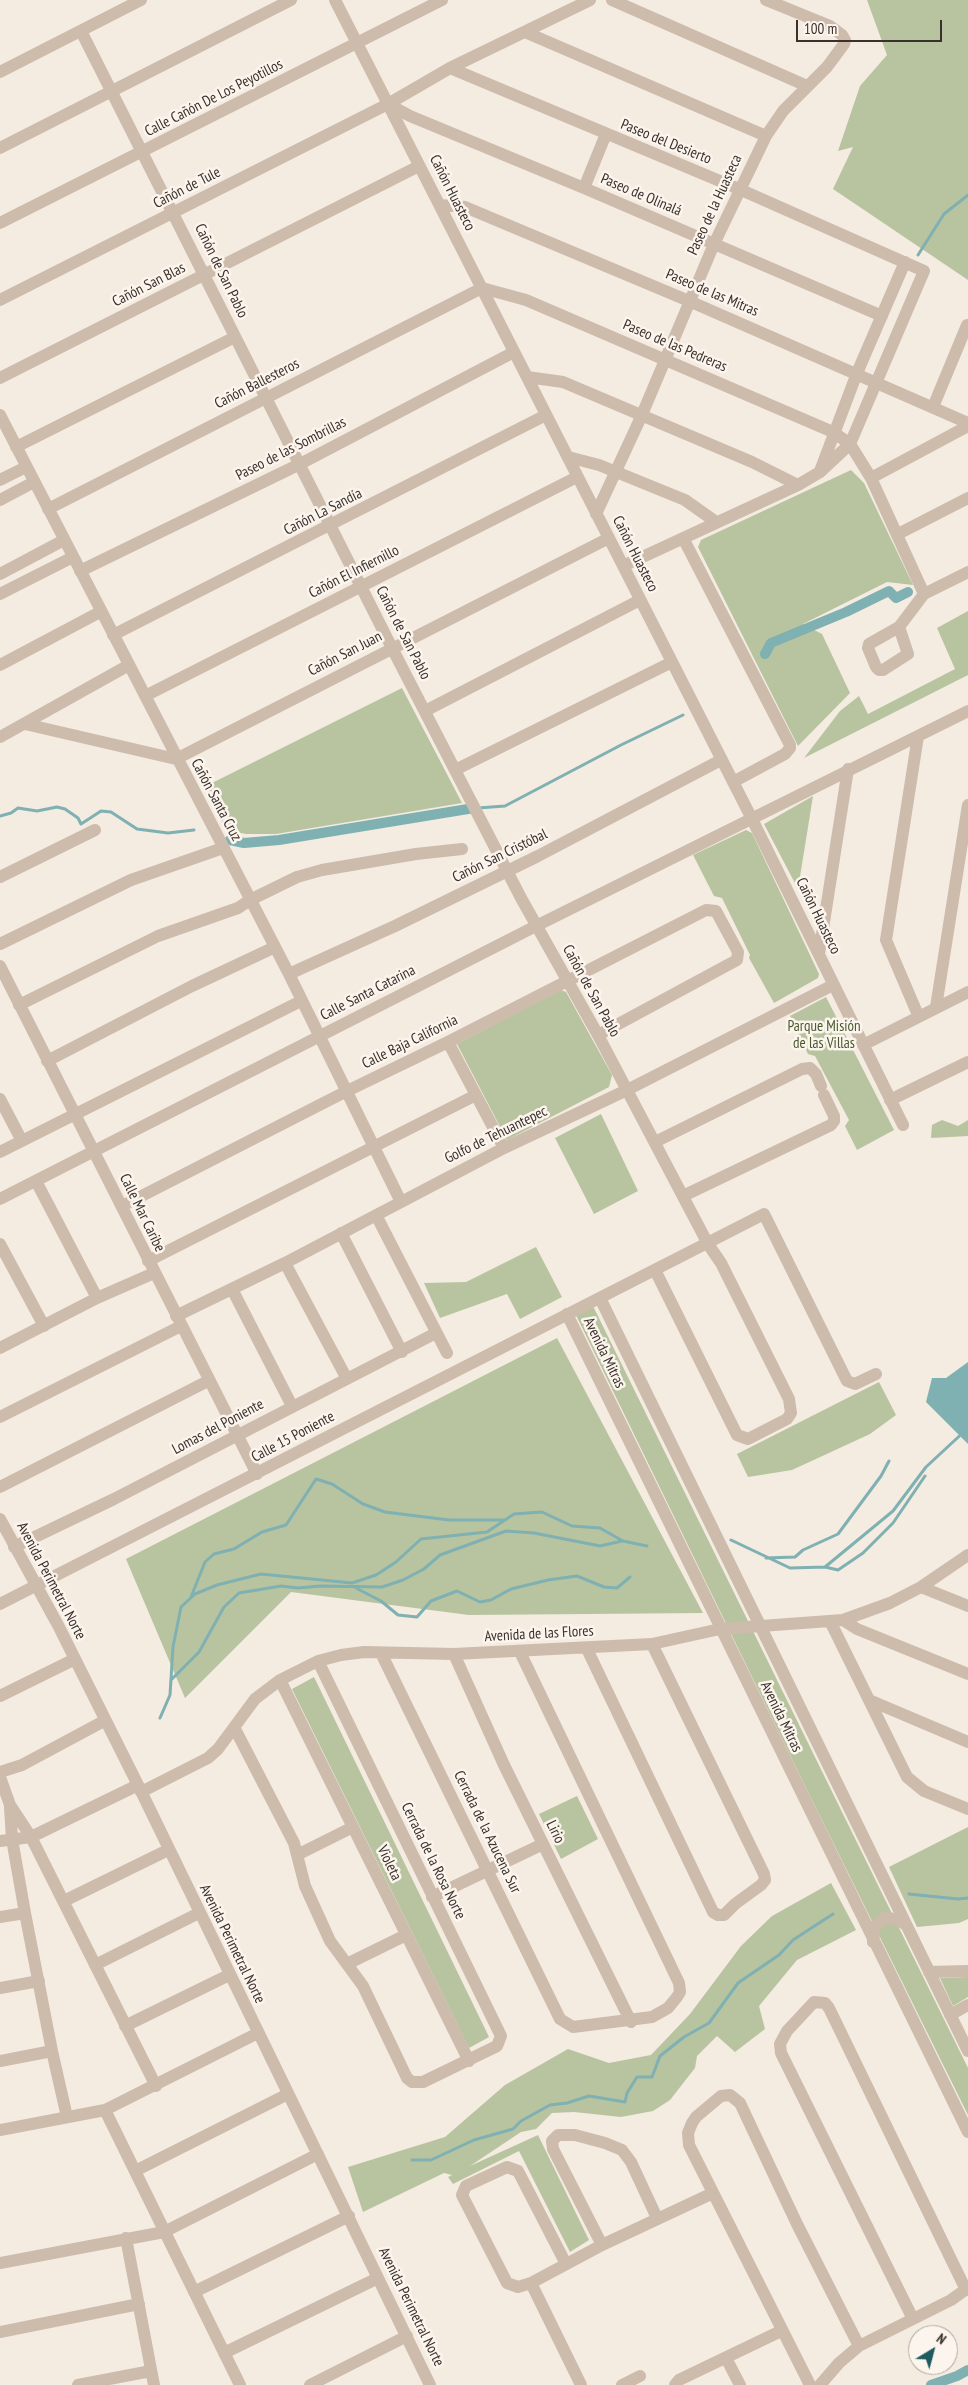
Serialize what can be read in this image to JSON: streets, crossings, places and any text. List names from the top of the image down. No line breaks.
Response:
{"streets":{"street":["Calle Cañón De Los Peyotillos","Paseo del Desierto","Cañón de Tule","Cañón Huasteco","Paseo de Olinalá","Paseo de la Huasteca","Cañón de San Pablo","Cañón San Blas","Paseo de las Mitras","Paseo de las Pedreras","Cañón Ballesteros","Paseo de las Sombrillas","Cañón La Sandía","Cañón El Infiernillo","Cañón San Juan","Cañón Santa Cruz","Cañón San Cristóbal","Calle Santa Catarina","Calle Baja California","Golfo de Tehuantepec","Calle Mar Caribe","Avenida Mitras","Lomas del Poniente","Calle 15 Poniente","Avenida Perimetral Norte","Avenida de las Flores","Cerrada de la Azucena Sur","Lirio","Cerrada de la Rosa Norte","Violeta"]},"crossings":[["Calle Cañón De Los Peyotillos","Cañón Huasteco"],["Calle Cañón De Los Peyotillos","Cañón de San Pablo"],["Paseo del Desierto","Cañón de Tule"],["Paseo del Desierto","Paseo de la Huasteca"],["Paseo del Desierto","Paseo de las Mitras"],["Cañón de Tule","Cañón Huasteco"],["Cañón de Tule","Paseo de Olinalá"],["Cañón de Tule","Cañón de San Pablo"],["Cañón Huasteco","Paseo de Olinalá"],["Cañón Huasteco","Paseo de la Huasteca"],["Cañón Huasteco","Cañón San Blas"],["Cañón Huasteco","Paseo de las Mitras"],["Cañón Huasteco","Paseo de las Pedreras"],["Cañón Huasteco","Cañón Ballesteros"],["Cañón Huasteco","Paseo de las Sombrillas"],["Cañón Huasteco","Cañón La Sandía"],["Cañón Huasteco","Cañón El Infiernillo"],["Cañón Huasteco","Cañón San Juan"],["Cañón Huasteco","Cañón San Cristóbal"],["Cañón Huasteco","Calle Santa Catarina"],["Cañón Huasteco","Golfo de Tehuantepec"],["Paseo de Olinalá","Paseo de la Huasteca"],["Paseo de la Huasteca","Paseo de las Mitras"],["Paseo de la Huasteca","Paseo de las Pedreras"],["Cañón de San Pablo","Cañón San Blas"],["Cañón de San Pablo","Cañón Ballesteros"],["Cañón de San Pablo","Paseo de las Sombrillas"],["Cañón de San Pablo","Cañón La Sandía"],["Cañón de San Pablo","Cañón El Infiernillo"],["Cañón de San Pablo","Cañón San Juan"],["Cañón de San Pablo","Cañón San Cristóbal"],["Cañón de San Pablo","Calle Santa Catarina"],["Cañón de San Pablo","Calle Baja California"],["Cañón de San Pablo","Golfo de Tehuantepec"],["Cañón de San Pablo","Calle 15 Poniente"],["Paseo de las Pedreras","Cañón Ballesteros"],["Cañón Ballesteros","Cañón Santa Cruz"],["Paseo de las Sombrillas","Cañón Santa Cruz"],["Cañón La Sandía","Cañón Santa Cruz"],["Cañón El Infiernillo","Cañón Santa Cruz"],["Cañón San Juan","Cañón Santa Cruz"],["Cañón Santa Cruz","Cañón San Cristóbal"],["Cañón Santa Cruz","Calle Santa Catarina"],["Cañón Santa Cruz","Calle Baja California"],["Cañón Santa Cruz","Golfo de Tehuantepec"],["Calle Santa Catarina","Calle Mar Caribe"],["Calle Baja California","Calle Mar Caribe"],["Golfo de Tehuantepec","Calle Mar Caribe"],["Calle Mar Caribe","Lomas del Poniente"],["Calle Mar Caribe","Calle 15 Poniente"],["Avenida Mitras","Calle 15 Poniente"],["Avenida Mitras","Avenida de las Flores"],["Lomas del Poniente","Avenida Perimetral Norte"],["Calle 15 Poniente","Avenida Perimetral Norte"],["Avenida Perimetral Norte","Avenida de las Flores"],["Avenida de las Flores","Cerrada de la Azucena Sur"],["Avenida de las Flores","Lirio"],["Avenida de las Flores","Cerrada de la Rosa Norte"],["Avenida de las Flores","Violeta"],["Cerrada de la Azucena Sur","Lirio"],["Cerrada de la Rosa Norte","Violeta"]],"parks":["Parque Misión de las Villas"],"scale_bar":"100 m","north":"top right"}
